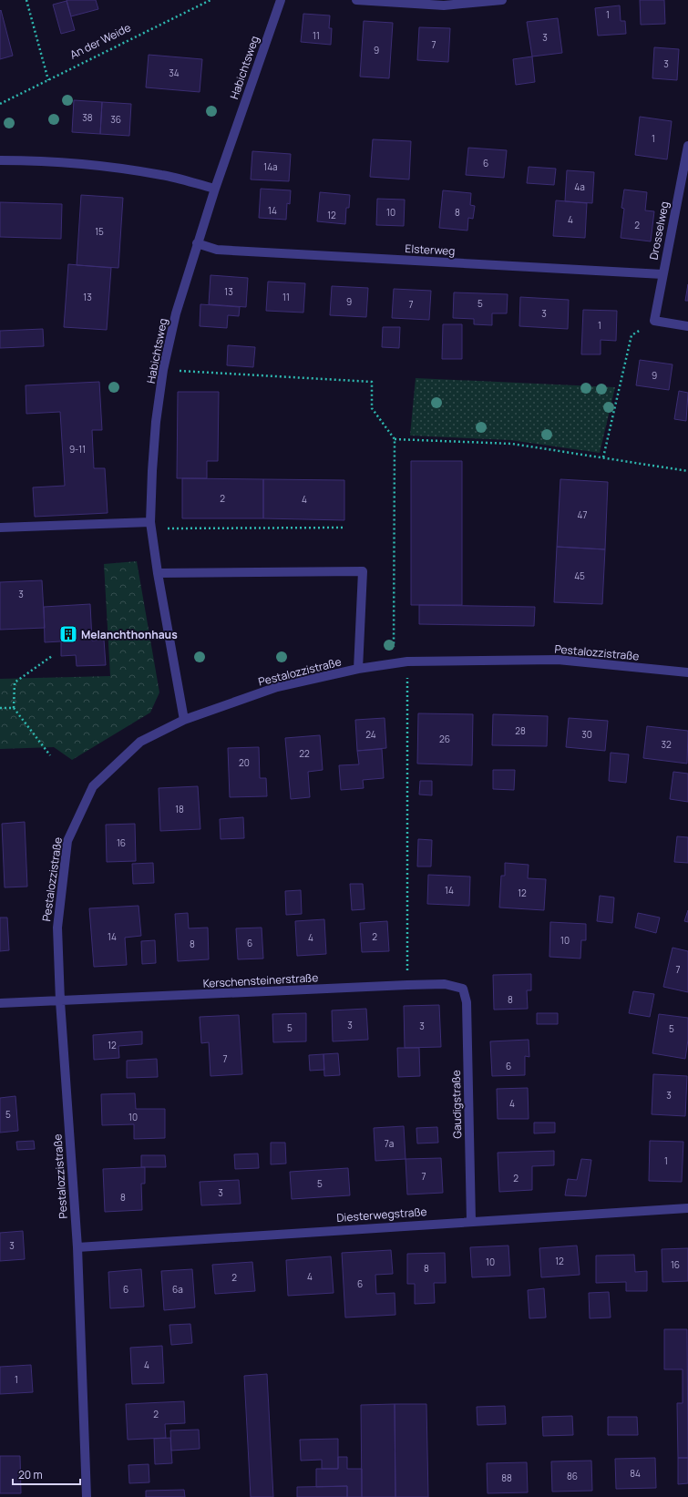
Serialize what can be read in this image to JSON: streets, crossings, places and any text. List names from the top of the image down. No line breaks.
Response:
{"streets":{"street":["Habichtsweg","Drosselweg","Elsterweg","Pestalozzistraße","Kerschensteinerstraße","Gaudigstraße","Diesterwegstraße"],"path":["An der Weide"]},"crossings":[["Habichtsweg","Elsterweg"],["Habichtsweg","Pestalozzistraße"],["Drosselweg","Elsterweg"],["Pestalozzistraße","Kerschensteinerstraße"],["Pestalozzistraße","Diesterwegstraße"],["Kerschensteinerstraße","Gaudigstraße"],["Gaudigstraße","Diesterwegstraße"]],"places":{"building":["Melanchthonhaus"]},"house_numbers":["1","11","3","7","9","3","34","38","36","1","6","14a","4a","14","10","8","12","4","2","15","13","13","11","9","5","7","3","1","9","9-11","2","4","47","45","3","28","24","30","26","32","22","20","18","16","14","12","14","2","4","10","6","8","7","8","3","3","5","5","12","7","6","3","4","5","10","7a","1","7","2","5","3","8","3","12","10","16","8","4","2","6","6","6a","4","1","2","84","86","88"],"scale_bar":"20 m"}
